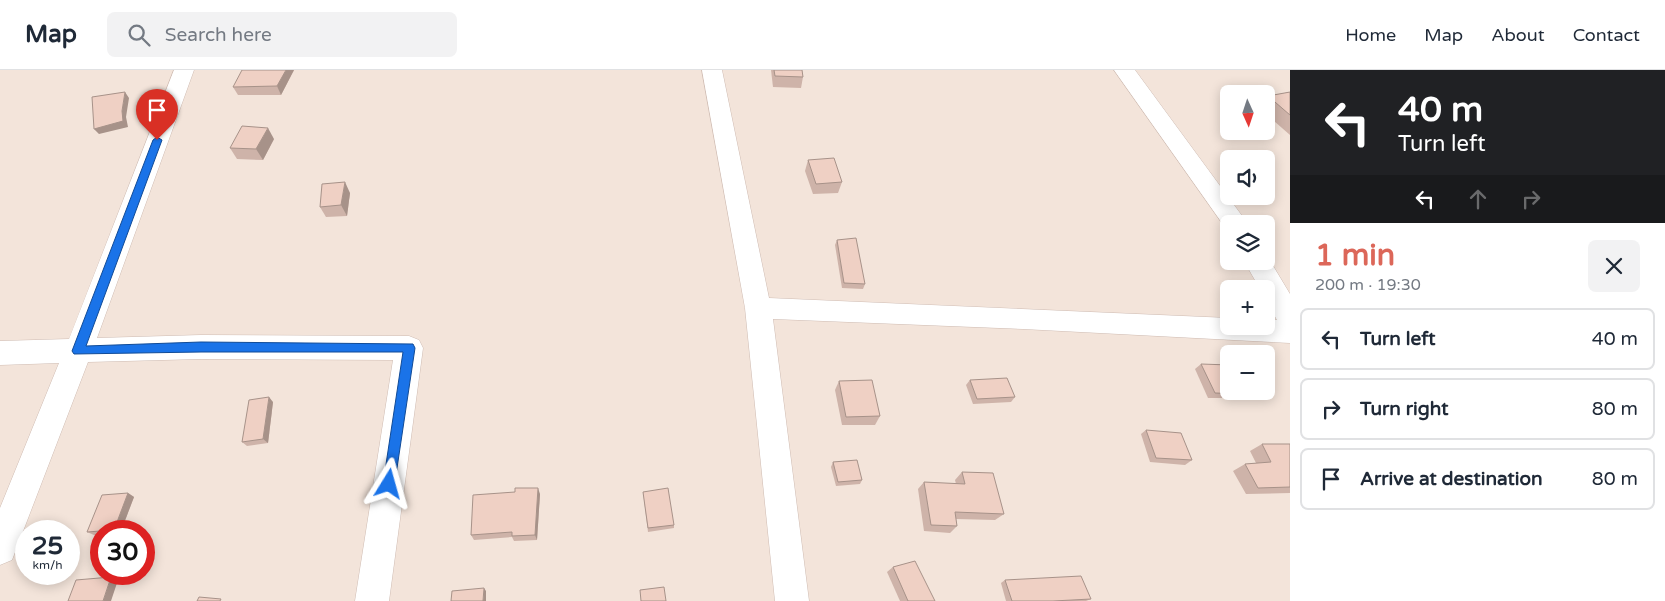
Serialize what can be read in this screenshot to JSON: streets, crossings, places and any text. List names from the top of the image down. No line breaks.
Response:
{"north":"bottom","page":{"header":"Map","search":"Search here","nav":["Home","Map","About","Contact"],"turn":["40 m","Turn left"],"map_buttons":["+","−"],"heading":["1 min","200 m · 19:30"],"list":[{"name":"Turn left","value":"40 m"},{"name":"Turn right","value":"80 m"},{"name":"Arrive at destination","value":"80 m"}],"speed":"25 km/h","limit":"30"}}
